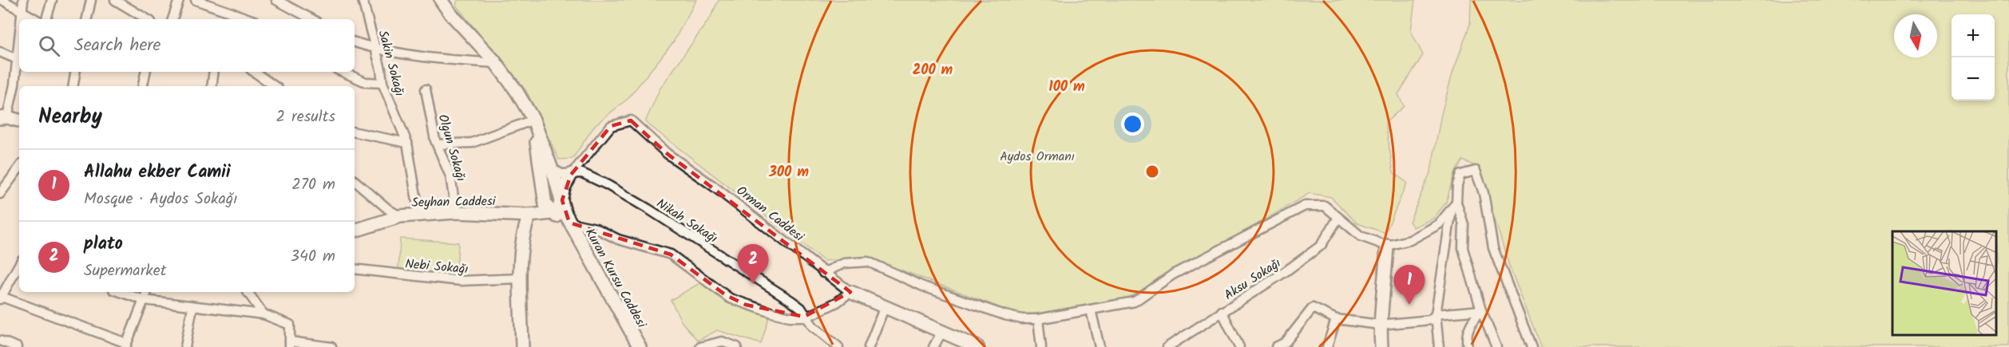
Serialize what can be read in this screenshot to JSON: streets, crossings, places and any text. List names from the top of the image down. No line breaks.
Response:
{"streets":{"main road":["Seyhan Caddesi","Orman Caddesi","Kuran Kursu Caddesi"],"street":["Sakin Sokağı","Olgun Sokağı","Nikah Sokağı","Nebi Sokağı","Aksu Sokağı"]},"crossings":[["Sakin Sokağı","Seyhan Caddesi"],["Olgun Sokağı","Seyhan Caddesi"],["Seyhan Caddesi","Kuran Kursu Caddesi"],["Orman Caddesi","Nikah Sokağı"],["Nikah Sokağı","Kuran Kursu Caddesi"]],"parks":["Aydos Ormanı"],"north":"bottom","page":{"map_buttons":["+","−"],"search":"Search here","heading":["Nearby","2 results"],"list":[{"mark":"1","name":"Allahu ekber Camii","note":"Mosque · Aydos Sokağı","value":"270 m"},{"mark":"2","name":"plato","note":"Supermarket","value":"340 m"}],"pins":["2","1"]},"rings":["200 m","100 m","300 m"]}
